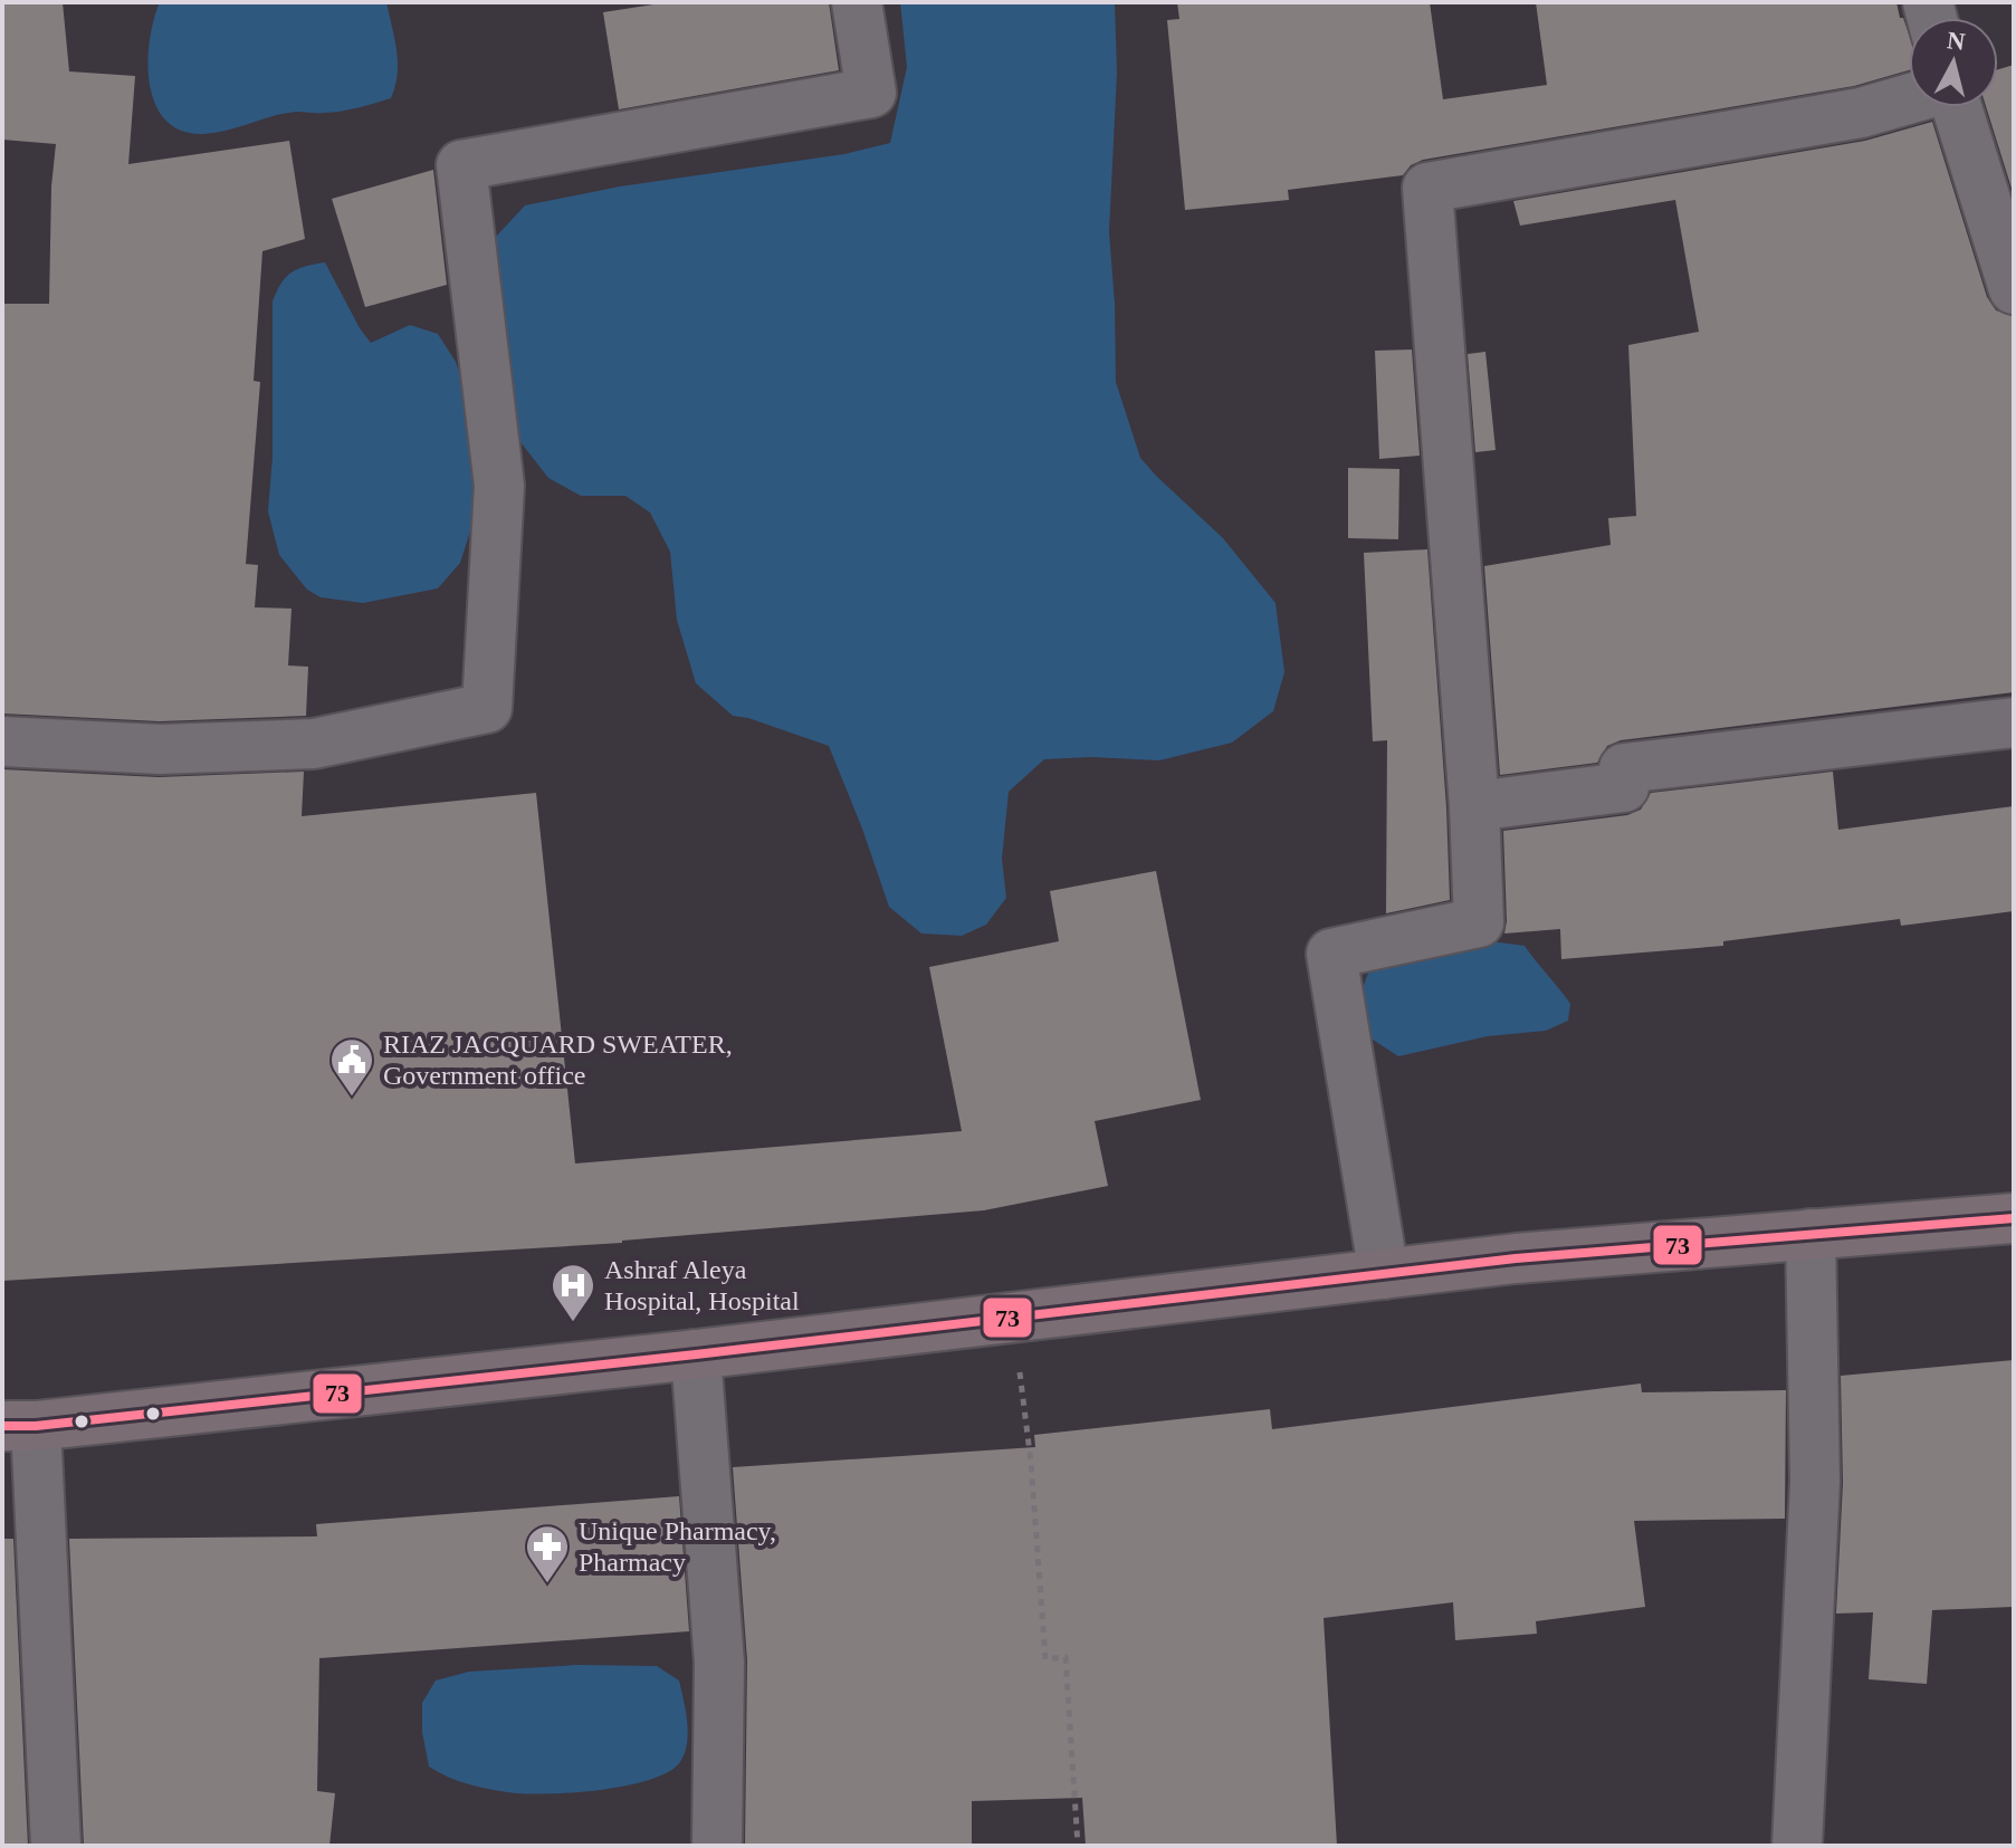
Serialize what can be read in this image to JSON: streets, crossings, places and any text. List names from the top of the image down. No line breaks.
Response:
{"places":{"public building":["RIAZ JACQUARD SWEATER, Government office"],"hospital":["Ashraf Aleya Hospital, Hospital"],"pharmacy":["Unique Pharmacy, Pharmacy"]},"lines":["transit line 73"],"north":"top"}
